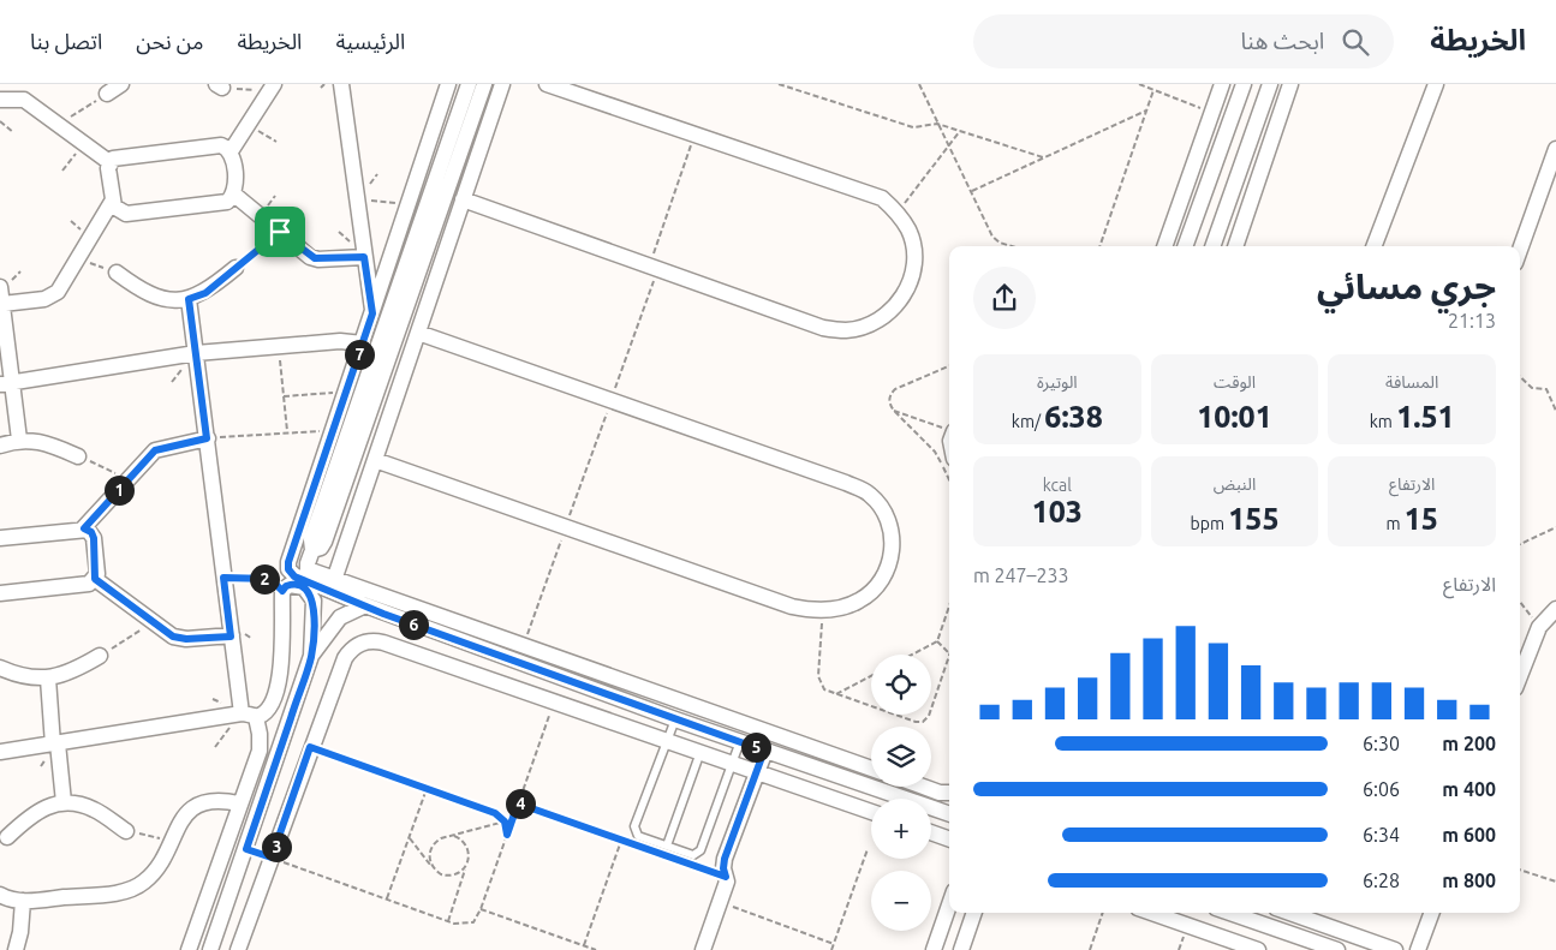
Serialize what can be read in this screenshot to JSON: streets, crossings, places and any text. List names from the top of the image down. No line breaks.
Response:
{"page":{"header":"الخريطة","search":"ابحث هنا","nav":["الرئيسية","الخريطة","من نحن","اتصل بنا"],"heading":["جري مسائي","21:13"],"pins":["7","1","2","6","5","4","3"],"stats":[["المسافة","1.51 km"],["الوقت","10:01"],["الوتيرة","6:38 /km"],["الارتفاع","15 m"],["النبض","155 bpm"],["kcal","103"]],"chart":["الارتفاع","233–247 m"],"map_buttons":["+","−"],"list":[{"name":"200 m","note":"6:30"},{"name":"400 m","note":"6:06"},{"name":"600 m","note":"6:34"},{"name":"800 m","note":"6:28"}]}}
